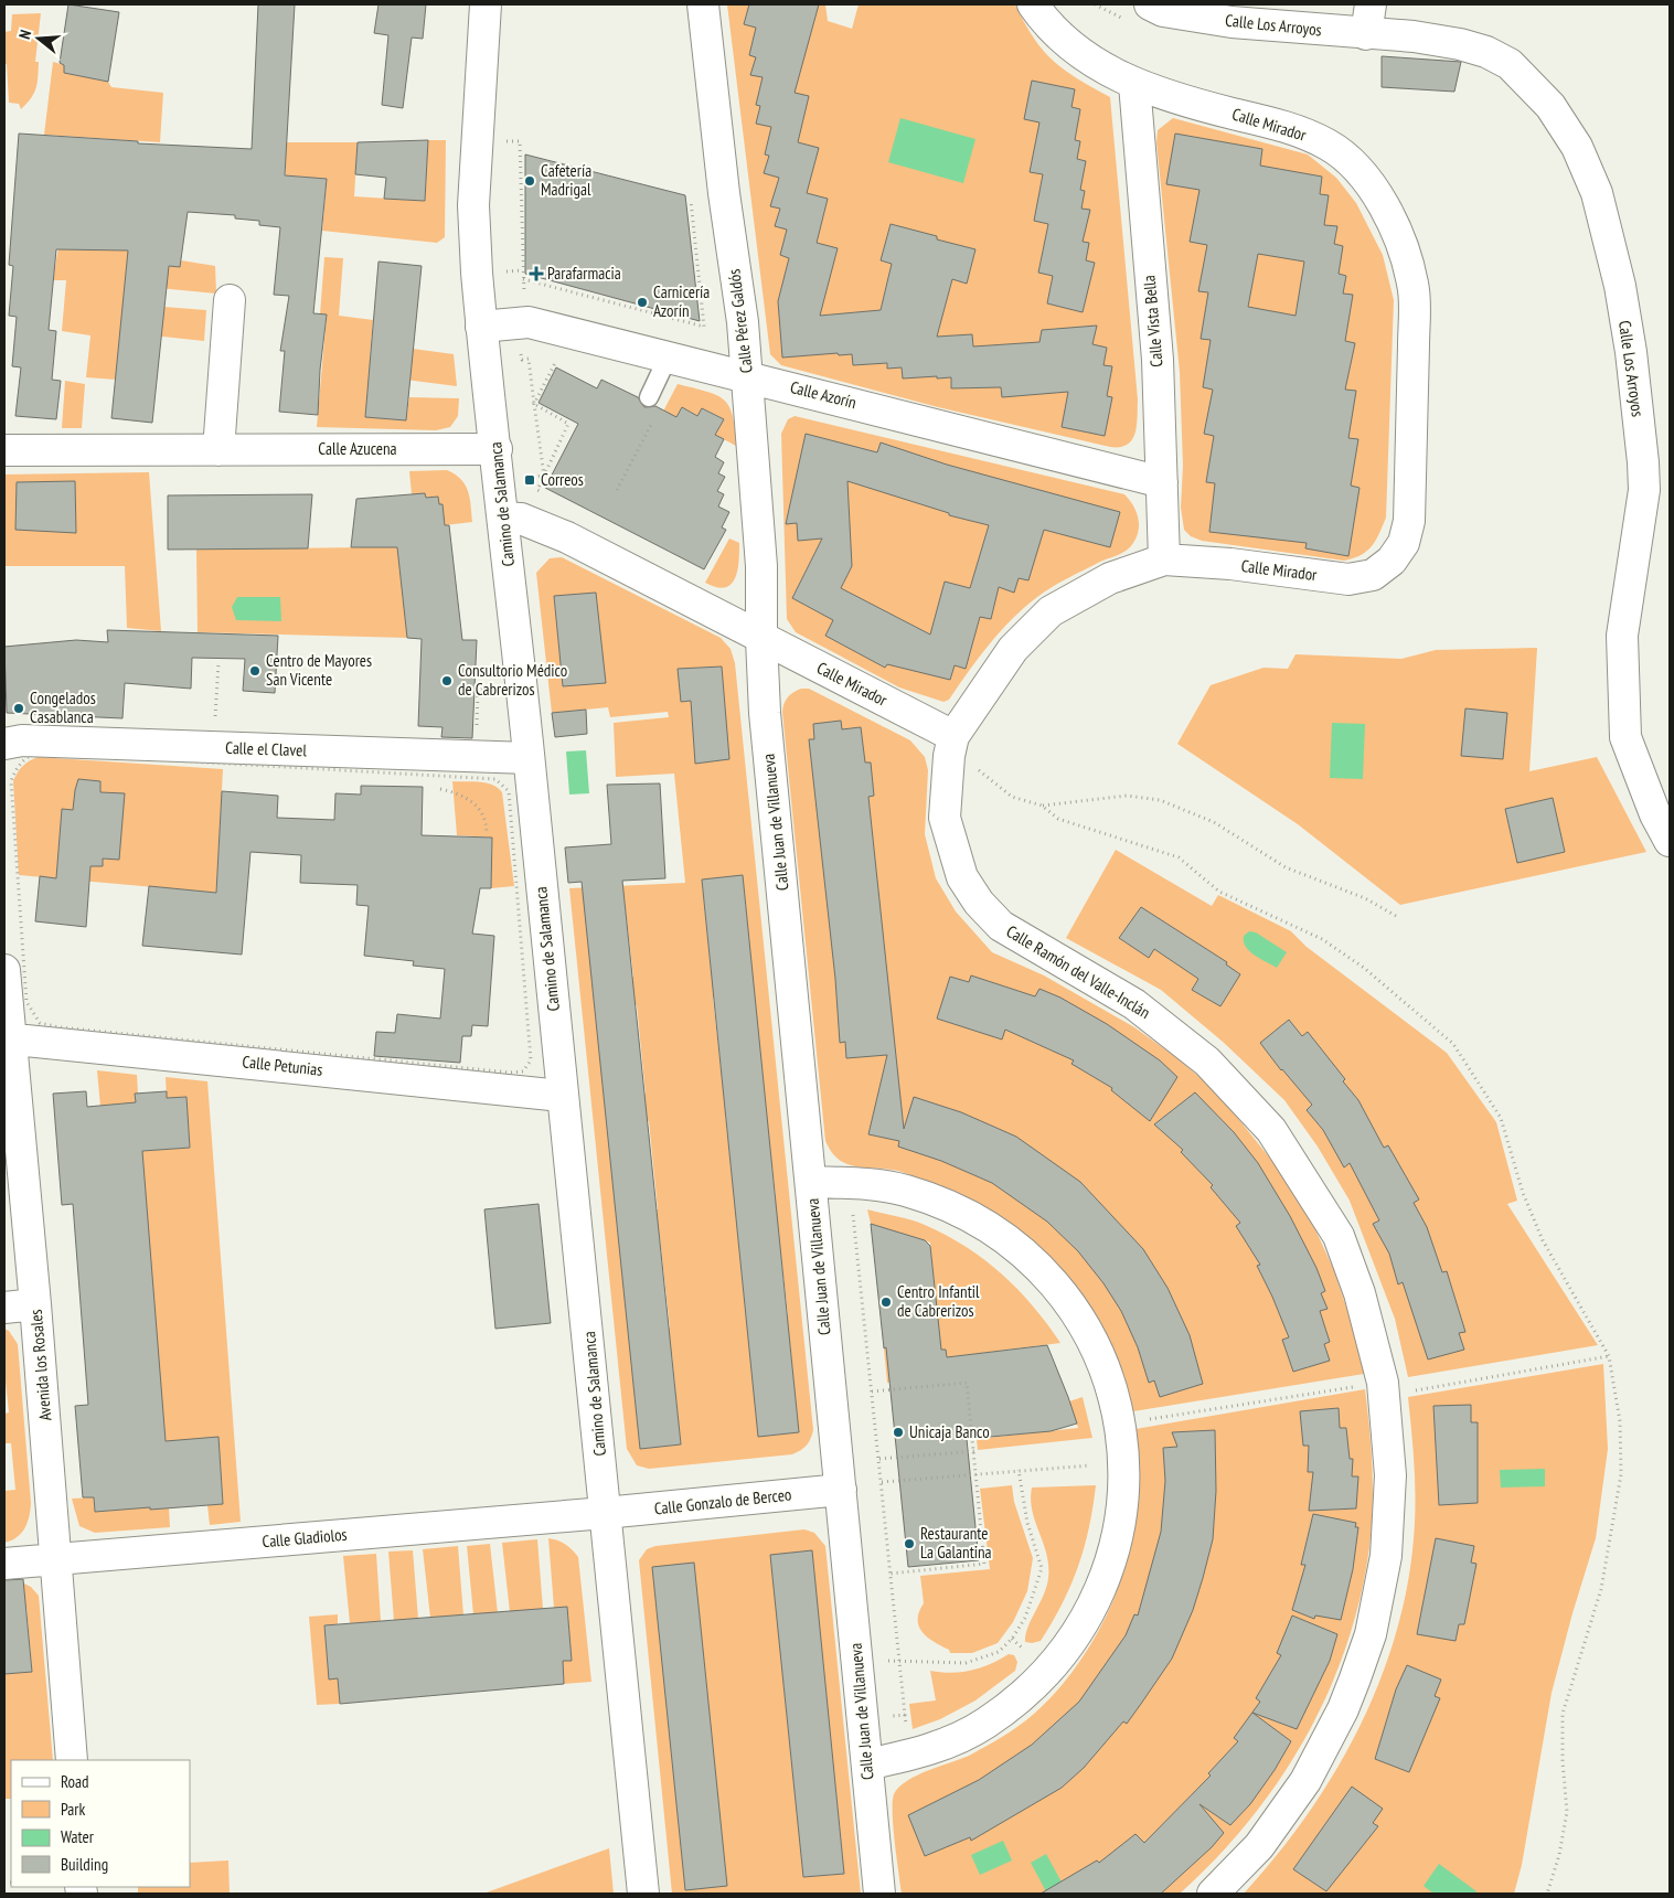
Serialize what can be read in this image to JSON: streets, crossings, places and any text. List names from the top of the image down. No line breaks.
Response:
{"streets":{"street":["Calle Los Arroyos","Calle Mirador","Calle Pérez Galdós","Calle Vista Bella","Calle Azorín","Calle Azucena","Camino de Salamanca","Calle el Clavel","Calle Juan de Villanueva","Calle Ramón del Valle-Inclán","Calle Petunias","Avenida los Rosales","Calle Gonzalo de Berceo","Calle Gladiolos"]},"crossings":[["Calle Mirador","Calle Pérez Galdós"],["Calle Mirador","Calle Vista Bella"],["Calle Mirador","Camino de Salamanca"],["Calle Mirador","Calle Juan de Villanueva"],["Calle Mirador","Calle Ramón del Valle-Inclán"],["Calle Pérez Galdós","Calle Azorín"],["Calle Pérez Galdós","Calle Juan de Villanueva"],["Calle Vista Bella","Calle Azorín"],["Calle Azorín","Camino de Salamanca"],["Calle Azucena","Camino de Salamanca"],["Camino de Salamanca","Calle el Clavel"],["Camino de Salamanca","Calle Petunias"],["Camino de Salamanca","Calle Gonzalo de Berceo"],["Camino de Salamanca","Calle Gladiolos"],["Calle Juan de Villanueva","Calle Gonzalo de Berceo"],["Calle Petunias","Avenida los Rosales"],["Avenida los Rosales","Calle Gladiolos"],["Calle Gonzalo de Berceo","Calle Gladiolos"]],"places":{"other":["Cafetería Madrigal","Carnicería Azorín","Centro de Mayores San Vicente","Consultorio Médico de Cabrerizos","Congelados Casablanca","Centro Infantil de Cabrerizos","Unicaja Banco","Restaurante La Galantina"],"health":["Parafarmacia"],"transit":["Correos"]},"legend":["Road","Park","Water","Building"],"north":"left"}
